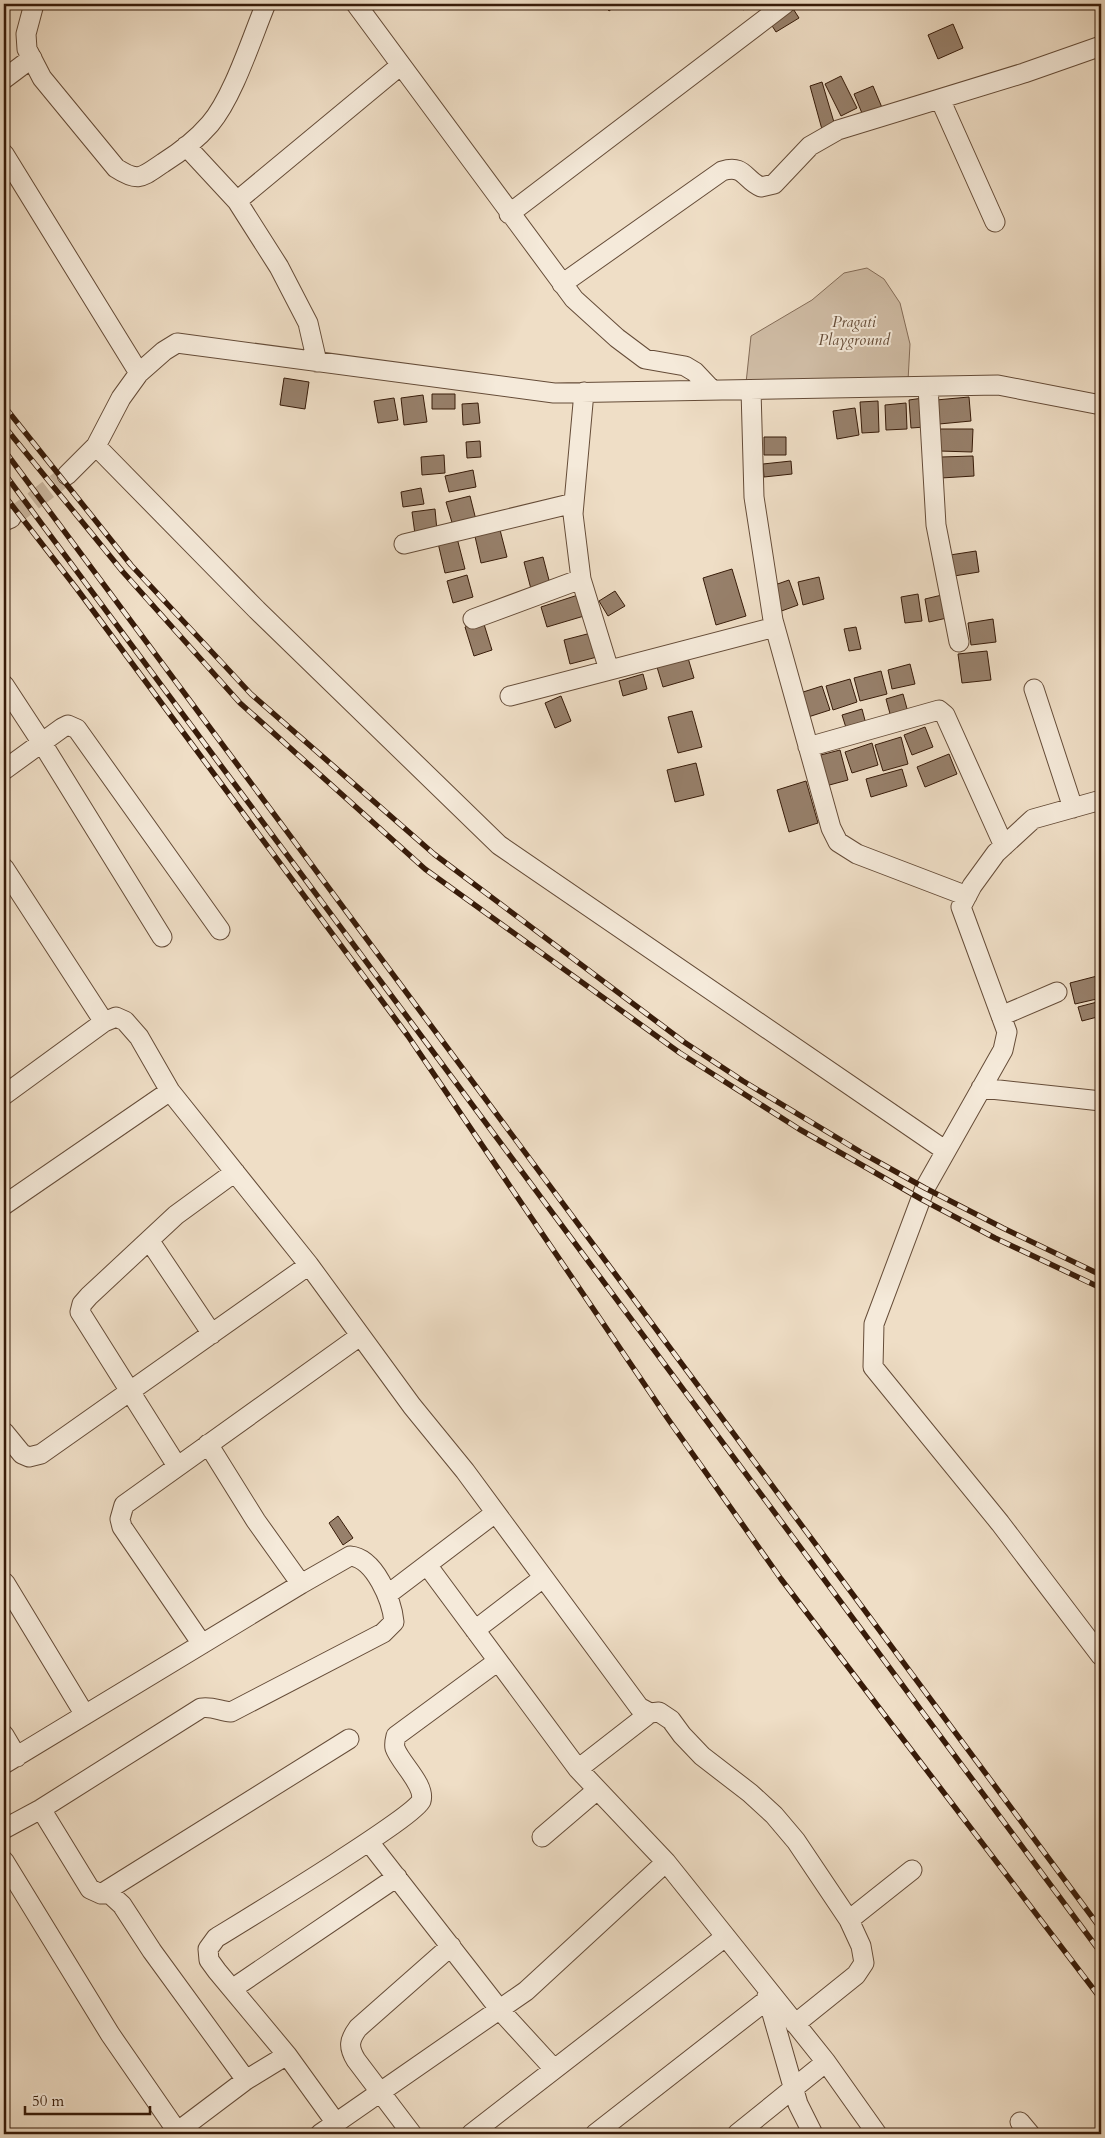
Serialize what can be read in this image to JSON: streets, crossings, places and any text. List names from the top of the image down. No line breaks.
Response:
{"parks":["Pragati Playground"],"scale_bar":"50 m"}
